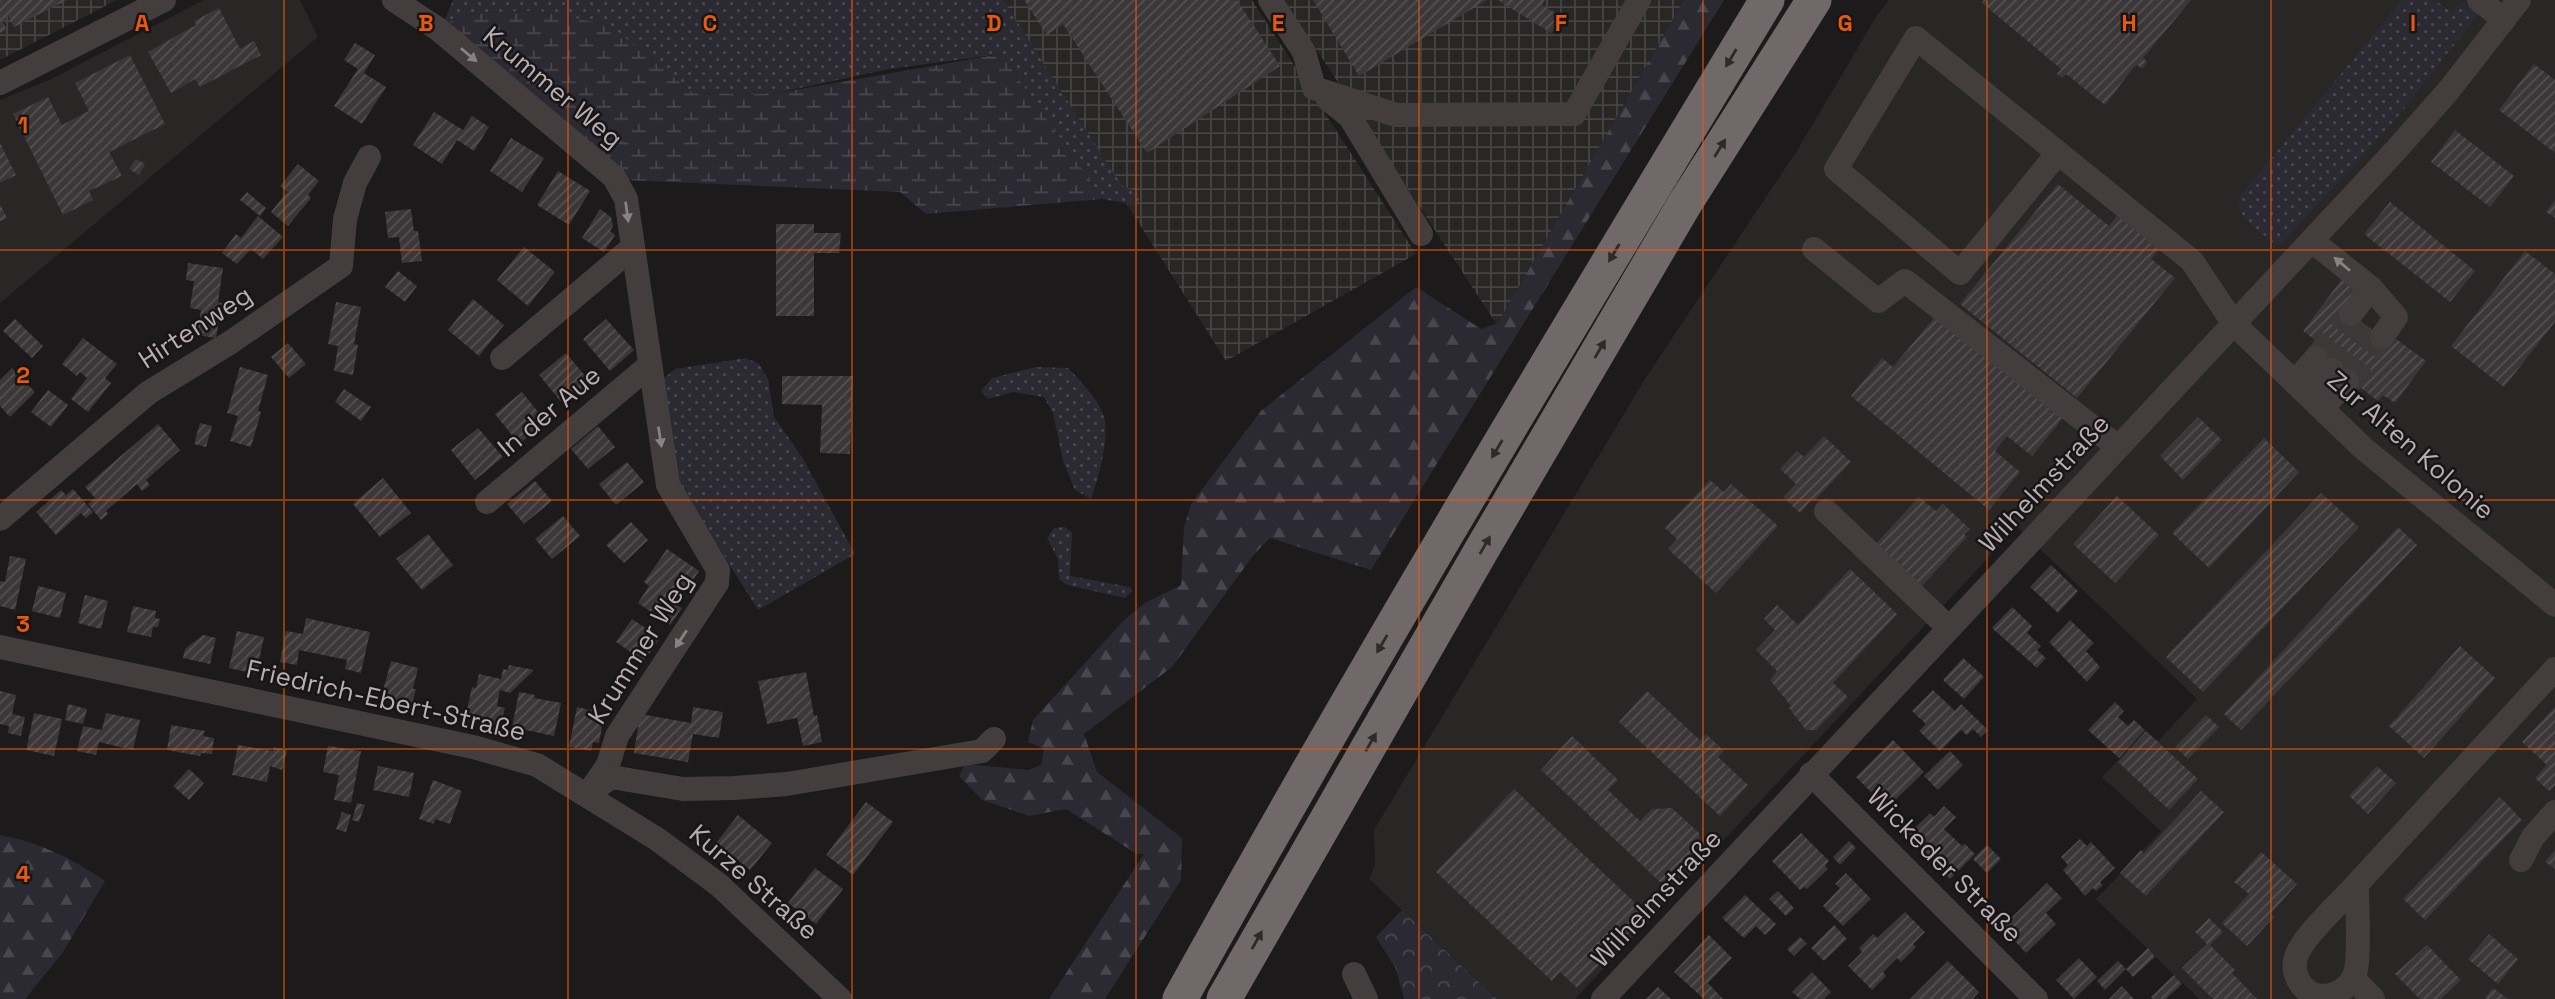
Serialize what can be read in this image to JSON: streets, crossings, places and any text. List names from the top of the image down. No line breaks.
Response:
{"streets":{"street":["Krummer Weg","Hirtenweg","In der Aue","Zur Alten Kolonie","Wilhelmstraße","Friedrich-Ebert-Straße","Wickeder Straße","Kurze Straße"]},"crossings":[["Krummer Weg","In der Aue"],["Krummer Weg","Friedrich-Ebert-Straße"],["Krummer Weg","Kurze Straße"],["Zur Alten Kolonie","Wilhelmstraße"],["Wilhelmstraße","Wickeder Straße"],["Friedrich-Ebert-Straße","Kurze Straße"]],"one_way":["Krummer Weg"],"grid":{"columns":["A","B","C","D","E","F","G","H","I"],"rows":["1","2","3","4"]}}
